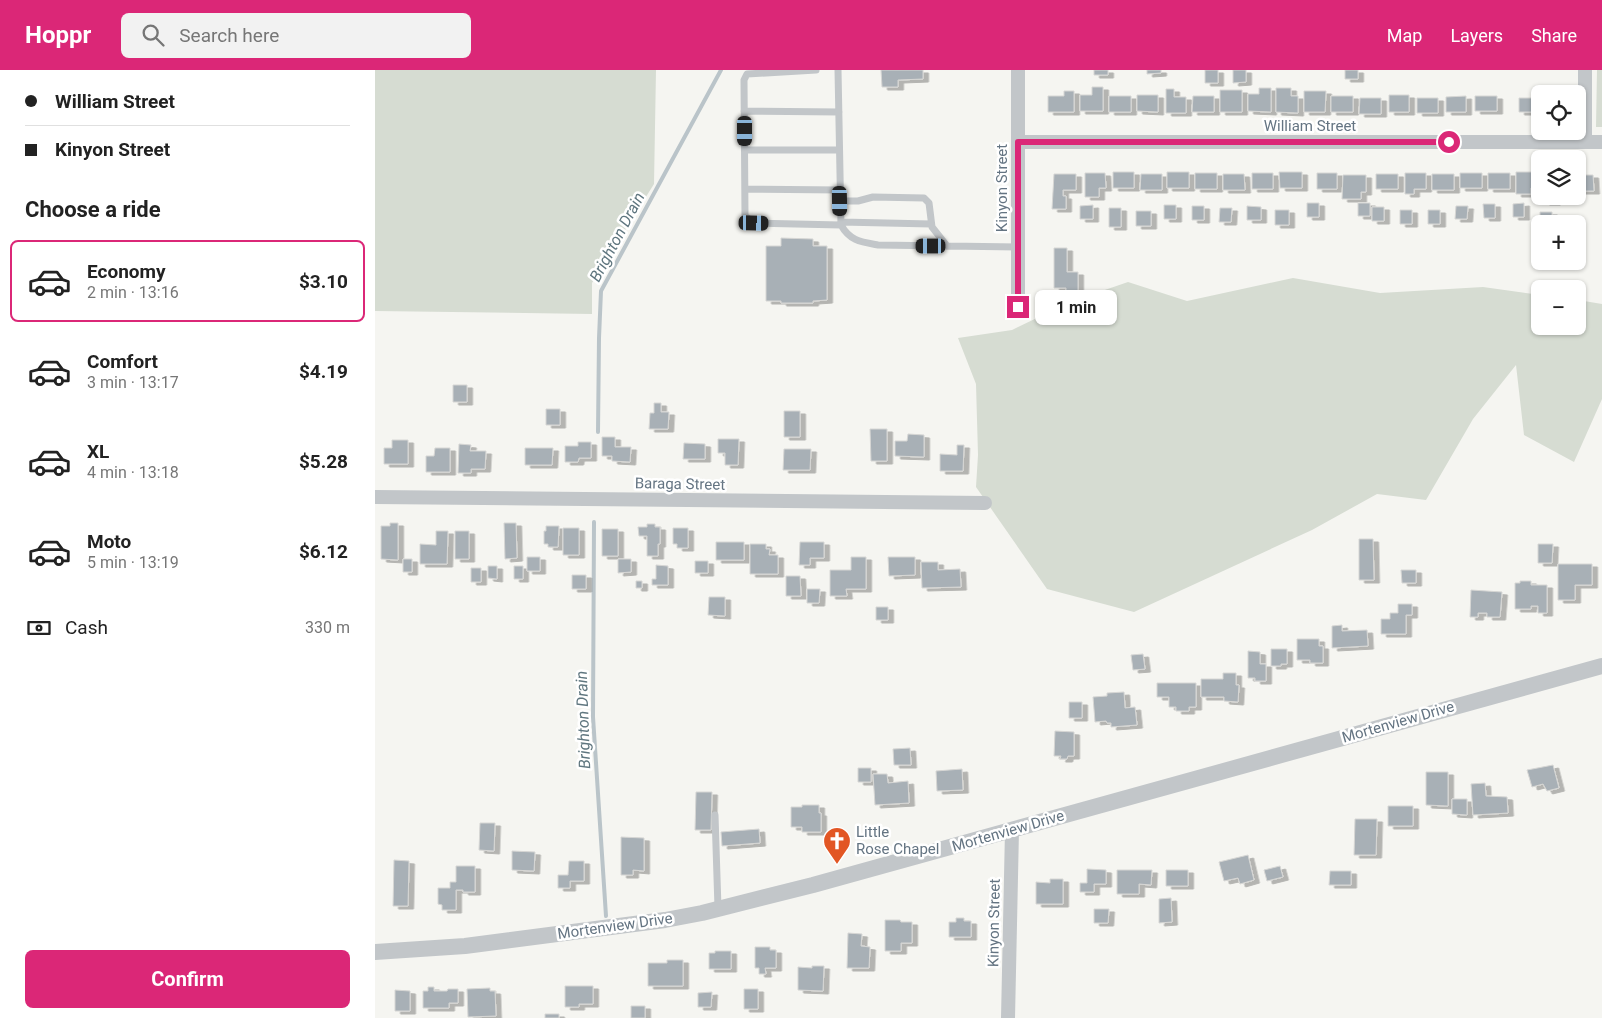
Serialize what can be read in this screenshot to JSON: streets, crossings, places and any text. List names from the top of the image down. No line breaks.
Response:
{"streets":{"street":["William Street","Kinyon Street","Baraga Street","Mortenview Drive"]},"crossings":[["William Street","Kinyon Street"],["Kinyon Street","Mortenview Drive"]],"water":["Brighton Drain"],"places":{"church":["Little Rose Chapel"]},"page":{"header":"Hoppr","search":"Search here","nav":["Map","Layers","Share"],"banner":["William Street","Kinyon Street"],"map_buttons":["+","−"],"heading":"Choose a ride","list":[{"name":"Economy","note":"2 min · 13:16","value":"$3.10"},{"name":"Comfort","note":"3 min · 13:17","value":"$4.19"},{"name":"XL","note":"4 min · 13:18","value":"$5.28"},{"name":"Moto","note":"5 min · 13:19","value":"$6.12"}],"bubble":"1 min","pay":["Cash","330 m"],"buttons":"Confirm"}}
